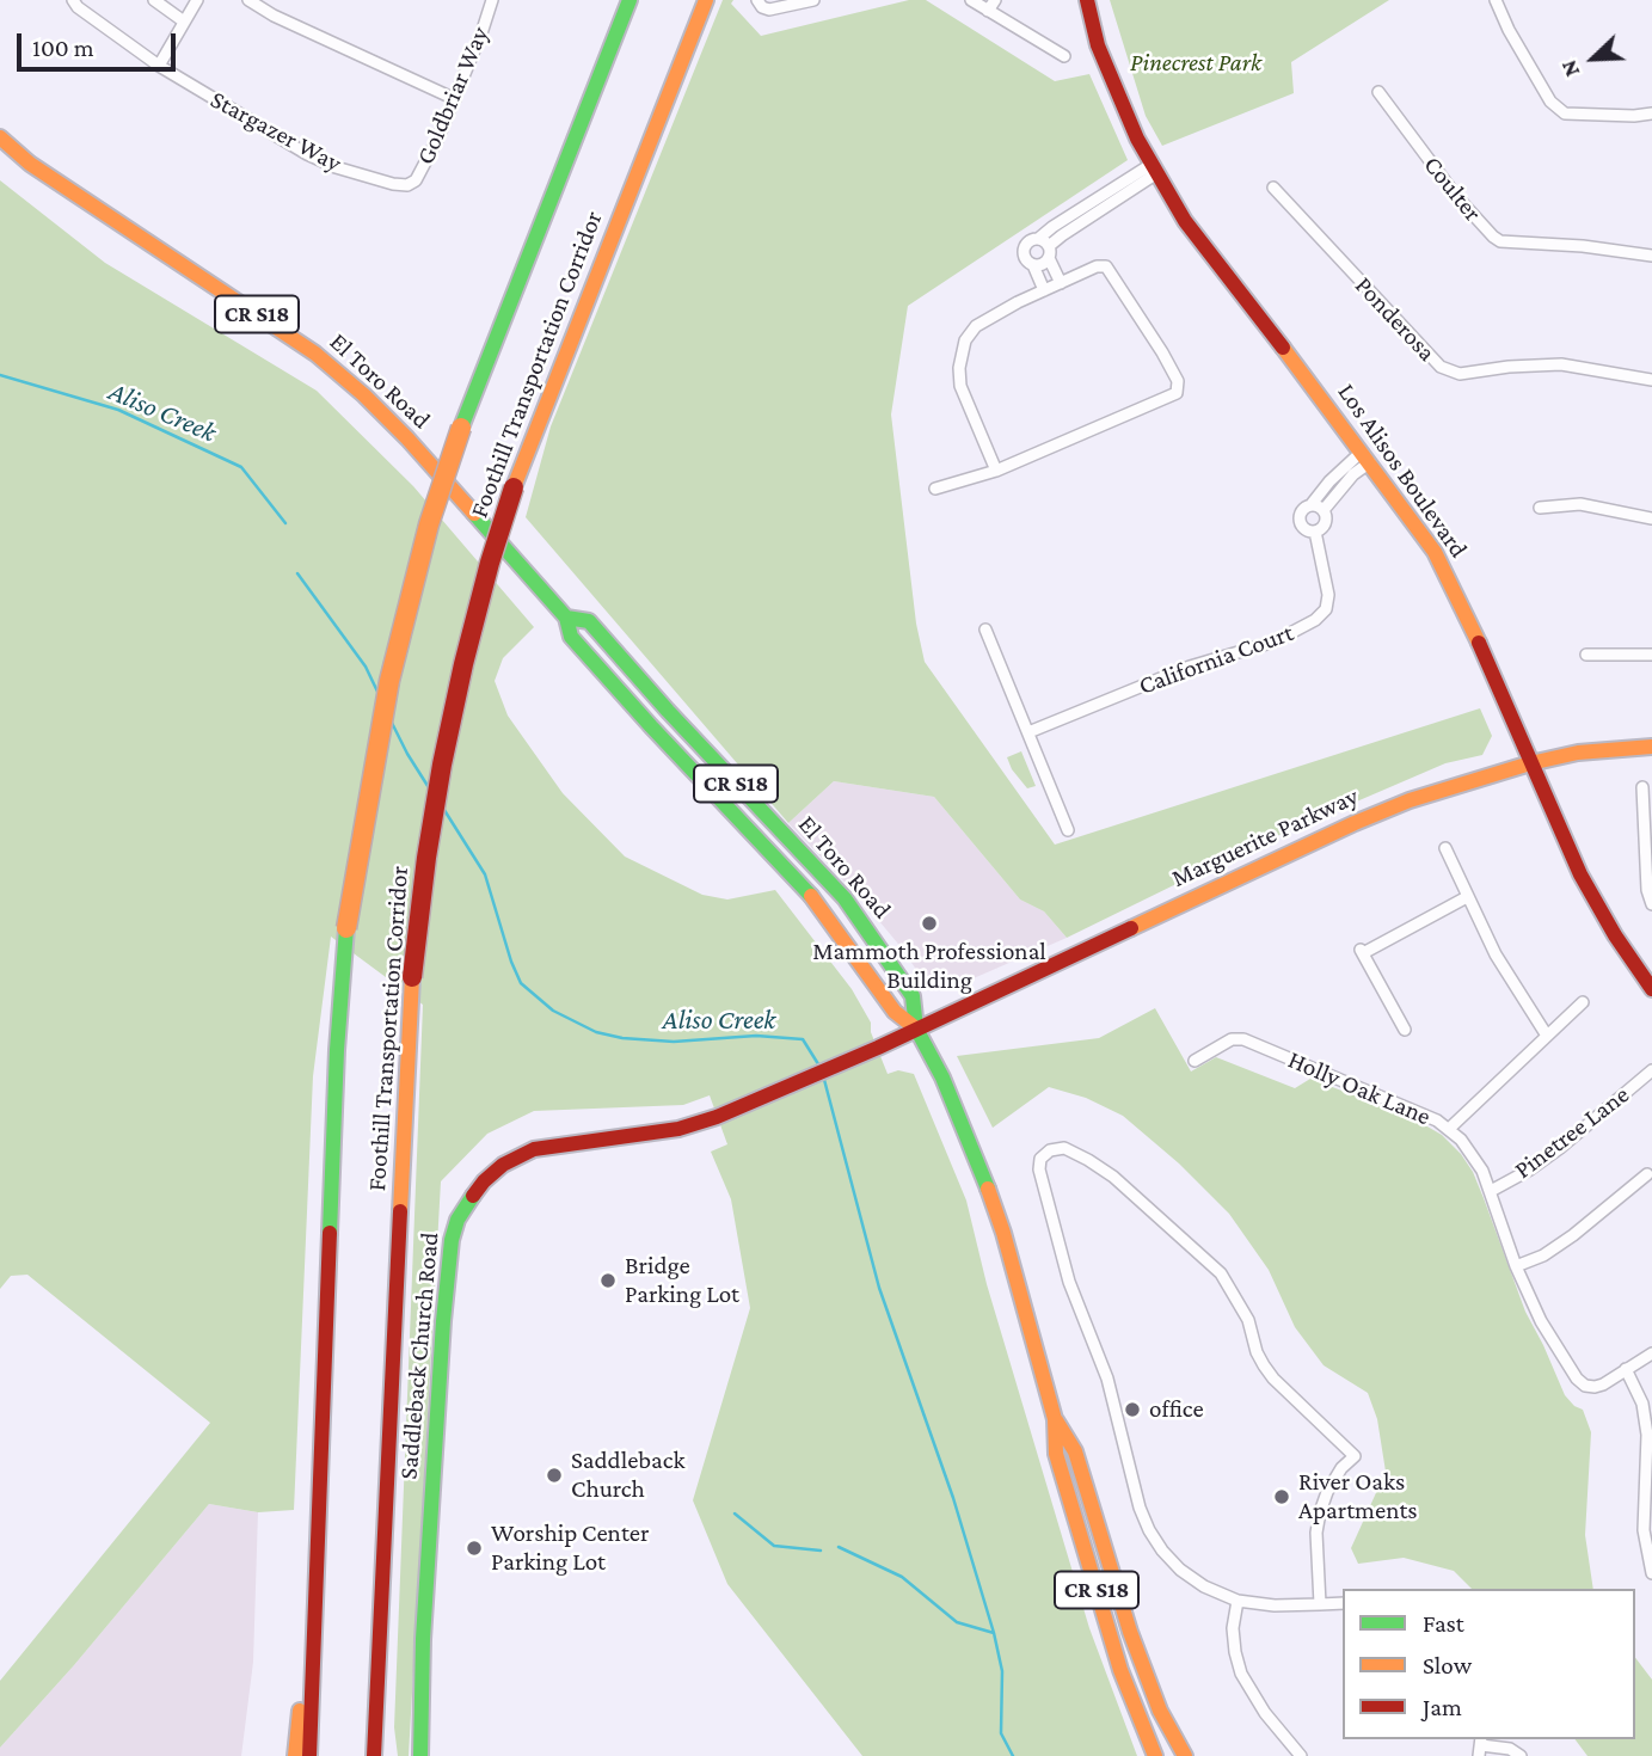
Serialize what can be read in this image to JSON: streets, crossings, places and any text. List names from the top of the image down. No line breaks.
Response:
{"streets":{"main road":["CR S18","Foothill Transportation Corridor","El Toro Road","Los Alisos Boulevard","Marguerite Parkway","Saddleback Church Road"],"street":["Goldbriar Way","Stargazer Way","Coulter","Ponderosa","California Court","Holly Oak Lane","Pinetree Lane"]},"crossings":[["Goldbriar Way","Stargazer Way"],["El Toro Road","Marguerite Parkway"],["El Toro Road","Saddleback Church Road"],["Los Alisos Boulevard","Marguerite Parkway"],["Marguerite Parkway","Saddleback Church Road"],["Holly Oak Lane","Pinetree Lane"]],"water":["Aliso Creek"],"parks":["Pinecrest Park"],"places":["Mammoth Professional Building","Bridge Parking Lot","office","Saddleback Church","River Oaks Apartments","Worship Center Parking Lot"],"legend":["Fast","Slow","Jam"],"scale_bar":"100 m","north":"bottom left"}
